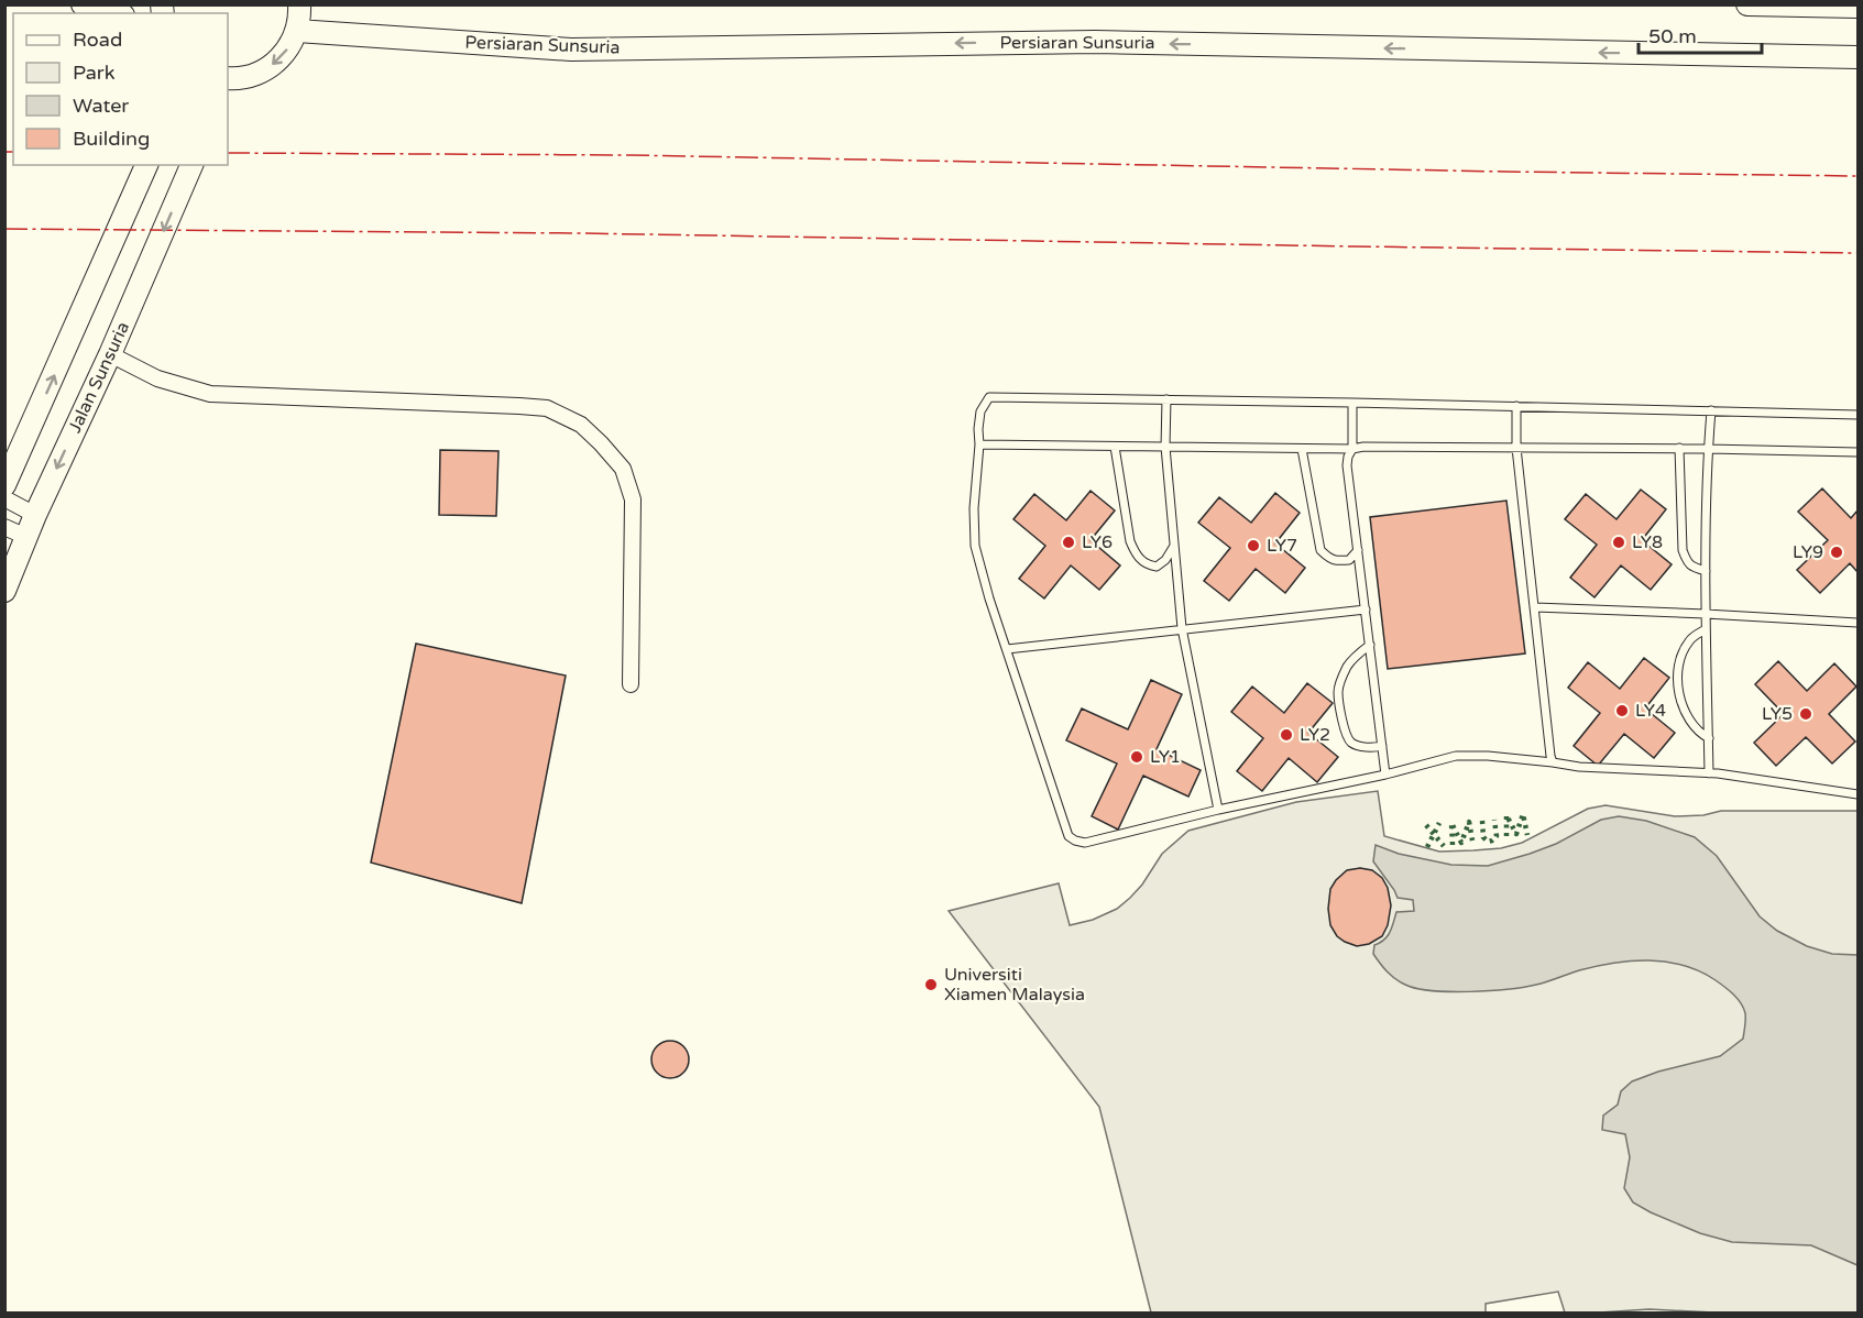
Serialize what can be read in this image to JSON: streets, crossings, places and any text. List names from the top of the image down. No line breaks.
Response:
{"streets":{"street":["Persiaran Sunsuria","Jalan Sunsuria"]},"one_way":["Persiaran Sunsuria"],"places":["LY6","LY8","LY7","LY9","LY4","LY5","LY2","LY1","Universiti Xiamen Malaysia"],"legend":["Road","Park","Water","Building"],"scale_bar":"50 m"}
